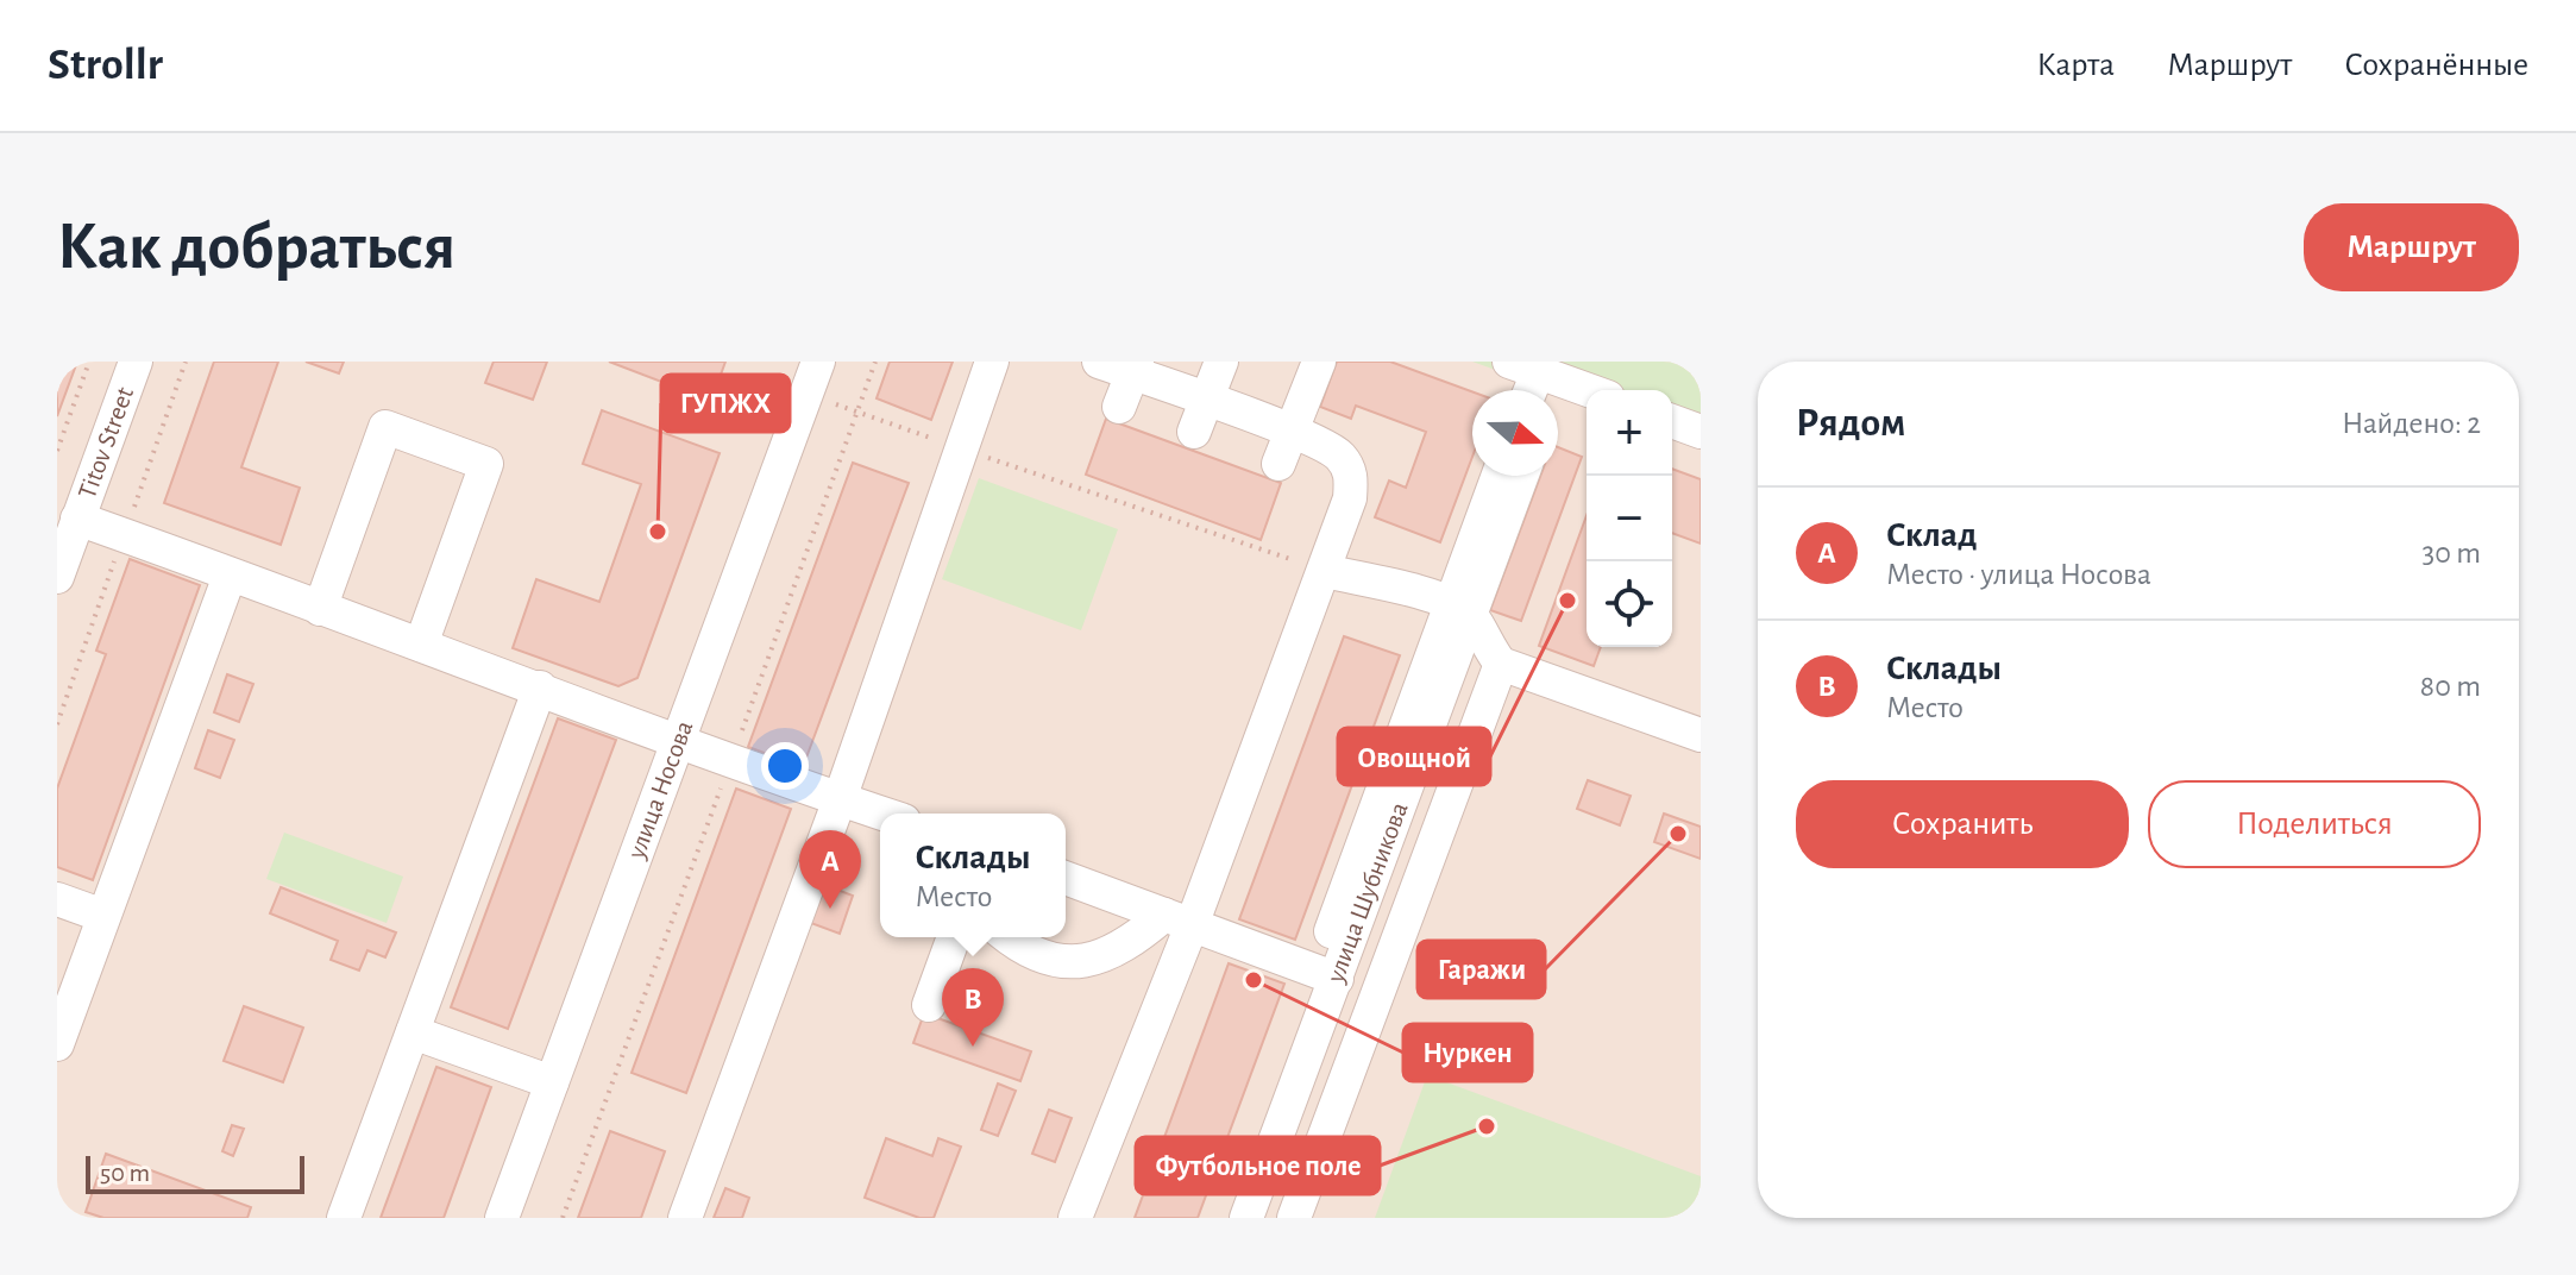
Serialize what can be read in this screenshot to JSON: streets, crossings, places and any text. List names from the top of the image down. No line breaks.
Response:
{"streets":{"street":["Titov Street","улица Носова","улица Шубникова"]},"places":["ГУПЖХ","Овощной","Гаражи","Нуркен","Футбольное поле"],"scale_bar":"50 m","north":"right","page":{"header":"Strollr","nav":["Карта","Маршрут","Сохранённые"],"buttons":["Маршрут",["Сохранить","Поделиться"]],"title":"Как добраться","heading":["Рядом","Найдено: 2"],"map_buttons":["+","−"],"list":[{"mark":"A","name":"Склад","note":"Место · улица Носова","value":"30 m"},{"mark":"B","name":"Склады","note":"Место","value":"80 m"}],"popup":["Склады","Место"],"pins":["A","B"],"scale":"50 m"}}
